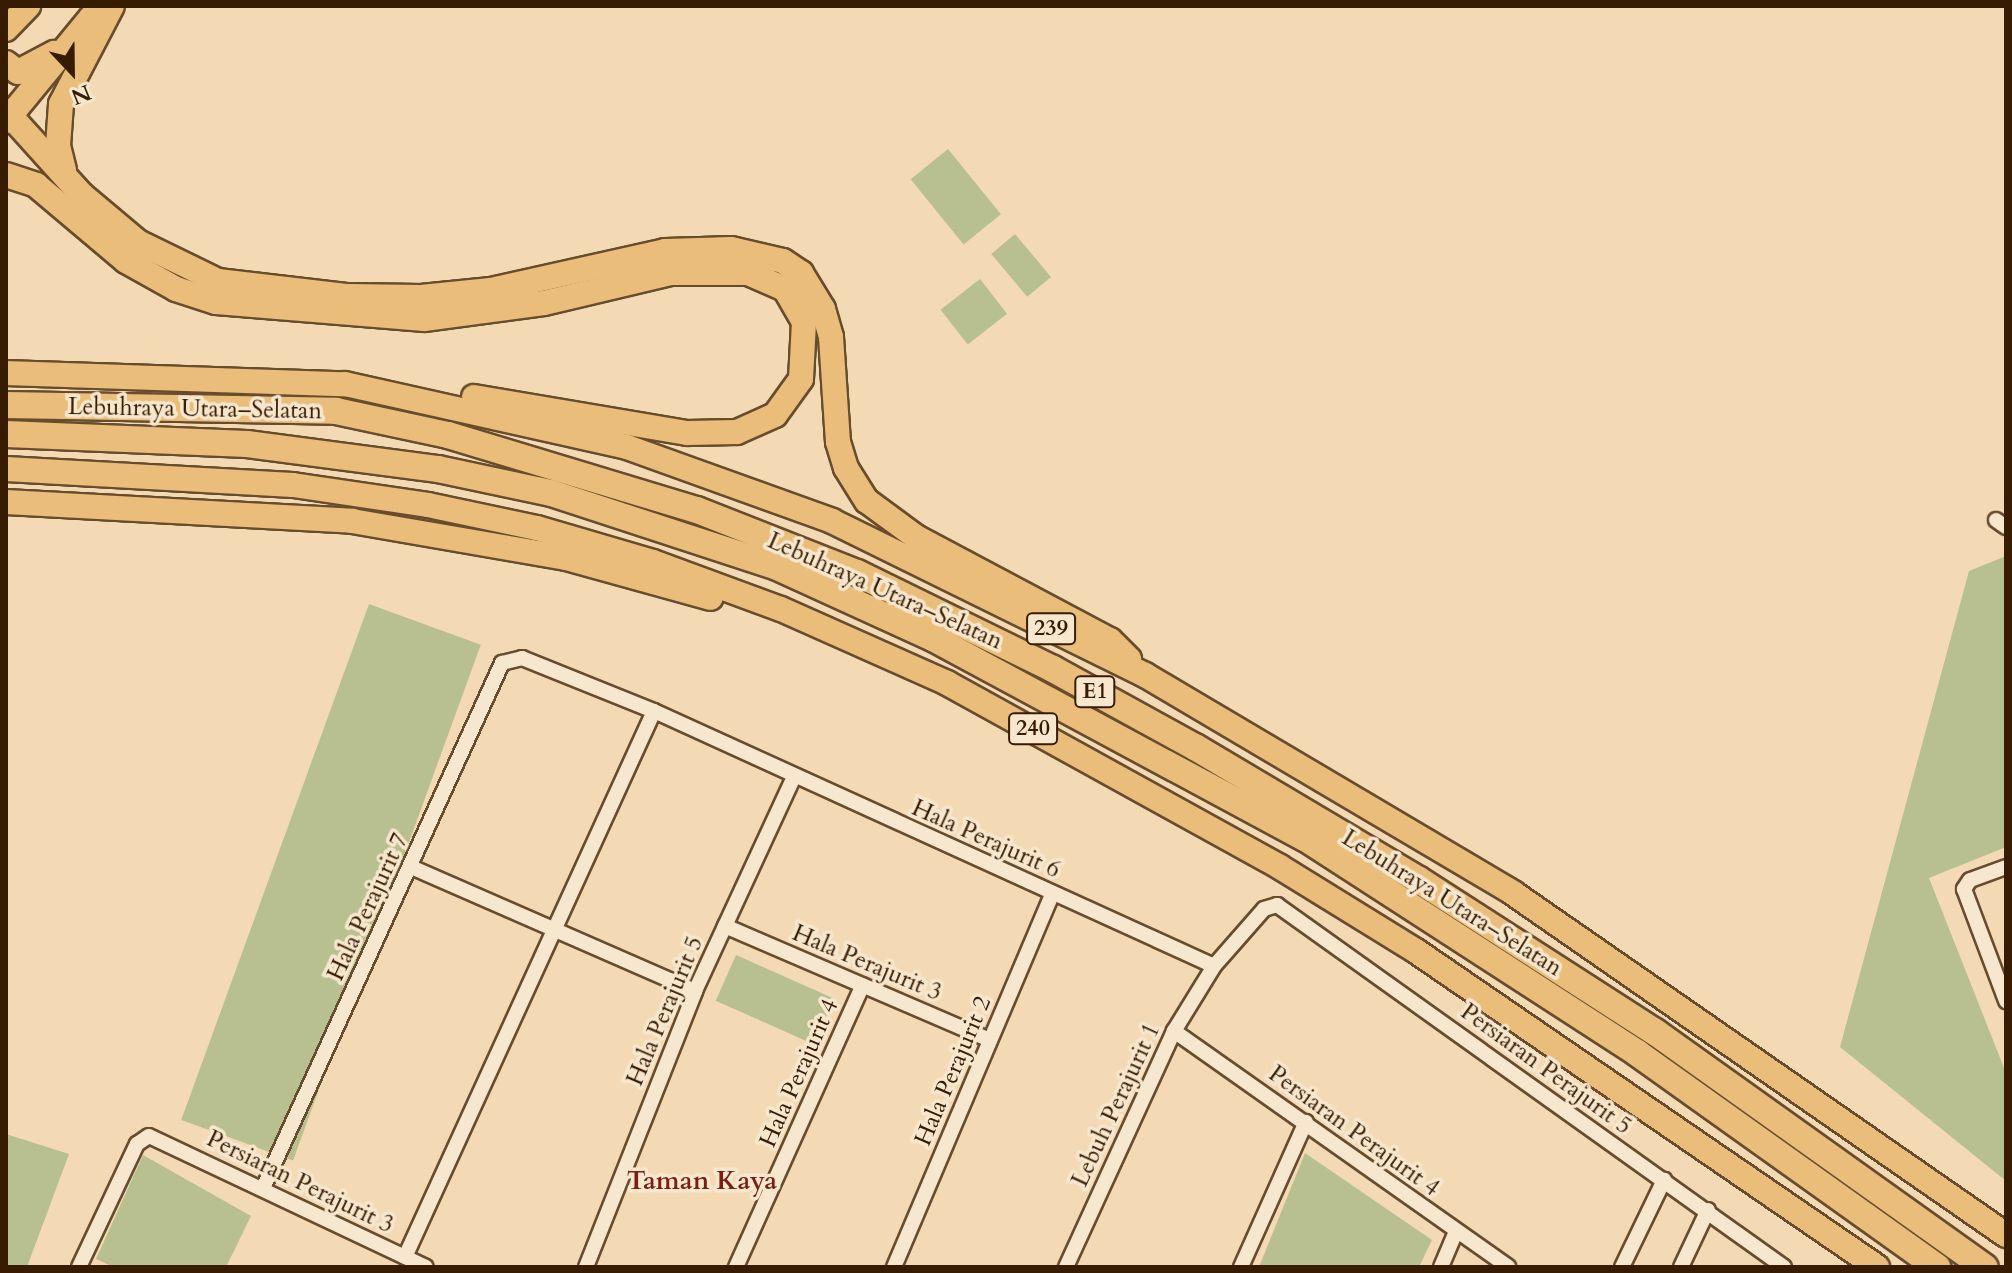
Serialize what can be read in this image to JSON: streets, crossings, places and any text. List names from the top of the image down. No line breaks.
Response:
{"streets":{"highway":["Lebuhraya Utara–Selatan","E1"],"main road":["239","240"],"street":["Hala Perajurit 6","Hala Perajurit 7","Hala Perajurit 3","Hala Perajurit 5","Persiaran Perajurit 5","Hala Perajurit 2","Hala Perajurit 4","Lebuh Perajurit 1","Persiaran Perajurit 4","Persiaran Perajurit 3"]},"crossings":[["Hala Perajurit 6","Hala Perajurit 7"],["Hala Perajurit 6","Hala Perajurit 5"],["Hala Perajurit 6","Persiaran Perajurit 5"],["Hala Perajurit 6","Hala Perajurit 2"],["Hala Perajurit 6","Lebuh Perajurit 1"],["Hala Perajurit 7","Persiaran Perajurit 3"],["Hala Perajurit 3","Hala Perajurit 5"],["Hala Perajurit 3","Hala Perajurit 2"],["Hala Perajurit 3","Hala Perajurit 4"],["Persiaran Perajurit 5","Lebuh Perajurit 1"],["Lebuh Perajurit 1","Persiaran Perajurit 4"]],"districts":["Taman Kaya"],"north":"bottom"}
